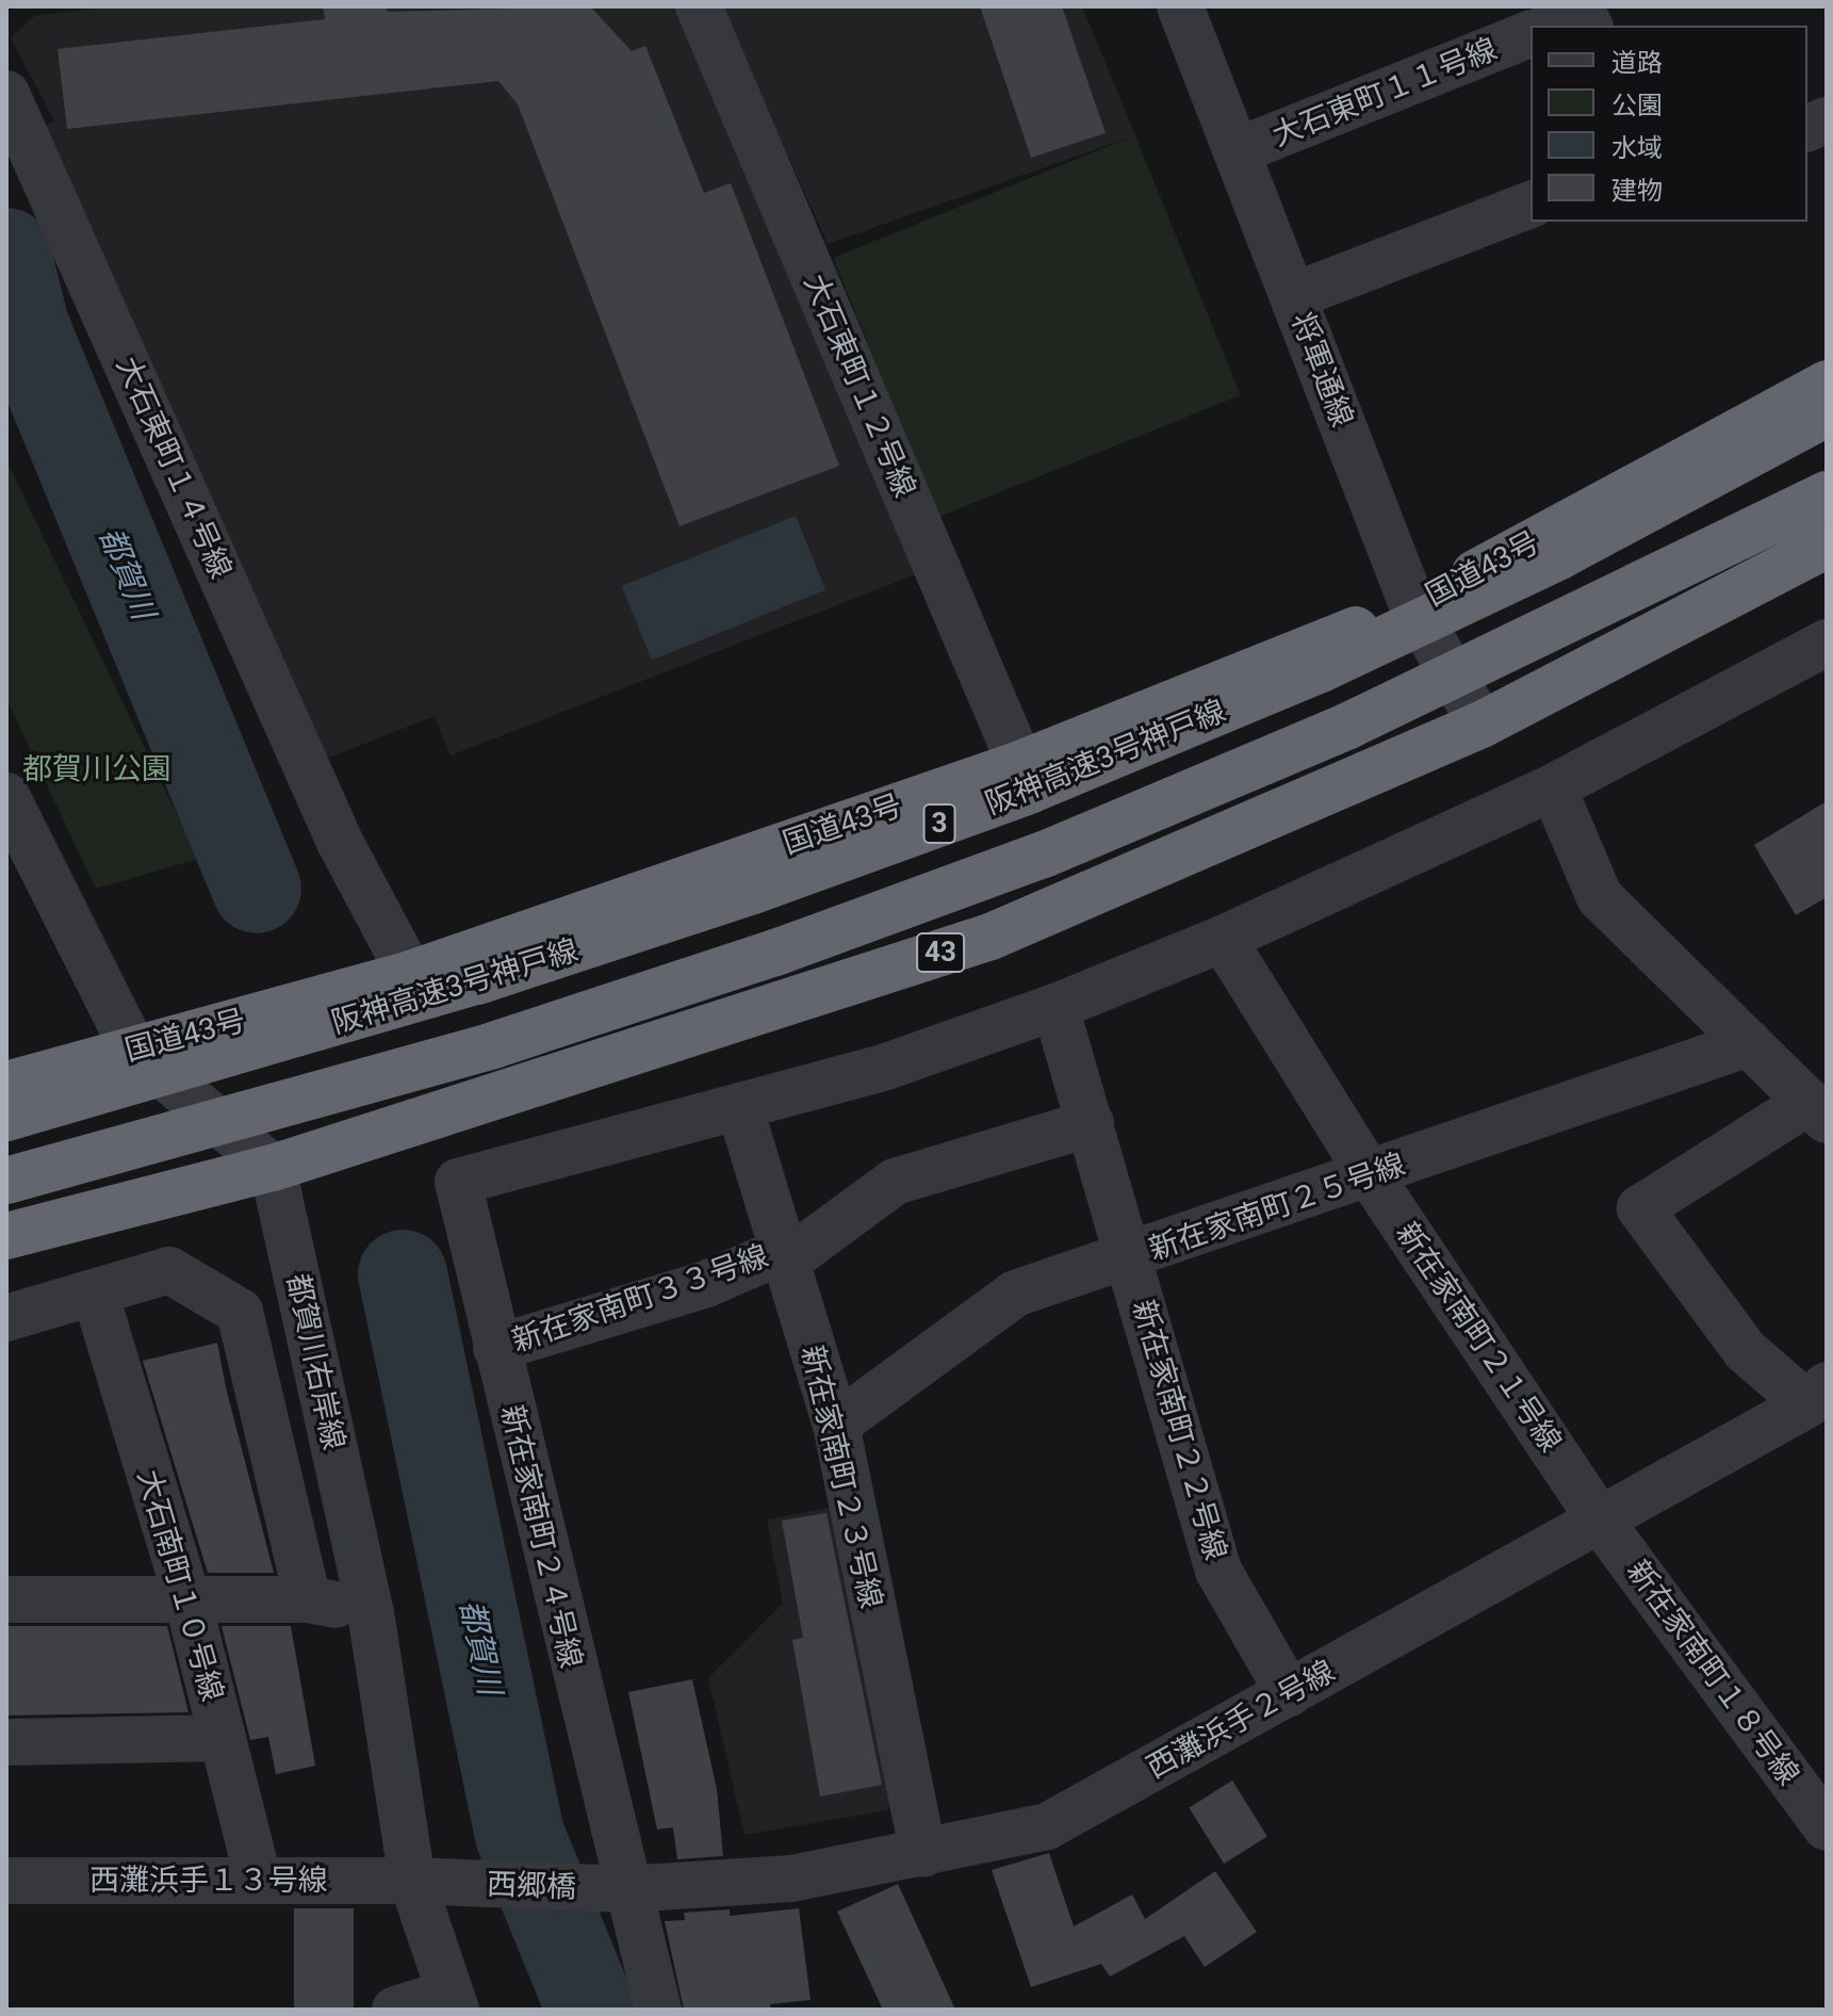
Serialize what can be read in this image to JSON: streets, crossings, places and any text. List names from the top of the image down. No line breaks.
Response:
{"streets":{"highway":["国道43号","阪神高速3号神戸線","3","43"],"street":["大石東町１１号線","将軍通線","大石東町１２号線","大石東町１４号線","新在家南町２５号線","新在家南町３３号線","新在家南町２１号線","都賀川右岸線","新在家南町２２号線","新在家南町２３号線","新在家南町２４号線","大石南町１０号線","新在家南町１８号線","西灘浜手２号線","西灘浜手１３号線","西郷橋"]},"crossings":[["大石東町１１号線","将軍通線"],["将軍通線","国道43号"],["将軍通線","43"],["大石東町１２号線","国道43号"],["大石東町１４号線","国道43号"],["43","都賀川右岸線"],["新在家南町２５号線","新在家南町２１号線"],["新在家南町２５号線","新在家南町２２号線"],["新在家南町２５号線","新在家南町２３号線"],["新在家南町３３号線","新在家南町２２号線"],["新在家南町３３号線","新在家南町２３号線"],["新在家南町３３号線","新在家南町２４号線"],["新在家南町２１号線","新在家南町１８号線"],["新在家南町２１号線","西灘浜手２号線"],["都賀川右岸線","西灘浜手１３号線"],["都賀川右岸線","西郷橋"],["新在家南町２２号線","西灘浜手２号線"],["新在家南町２３号線","新在家南町２４号線"],["新在家南町２３号線","西灘浜手２号線"],["新在家南町２４号線","西灘浜手２号線"],["新在家南町２４号線","西郷橋"],["大石南町１０号線","西灘浜手１３号線"],["新在家南町１８号線","西灘浜手２号線"],["西灘浜手２号線","西郷橋"],["西灘浜手１３号線","西郷橋"]],"water":["都賀川"],"parks":["都賀川公園"],"legend":["道路","公園","水域","建物"]}
